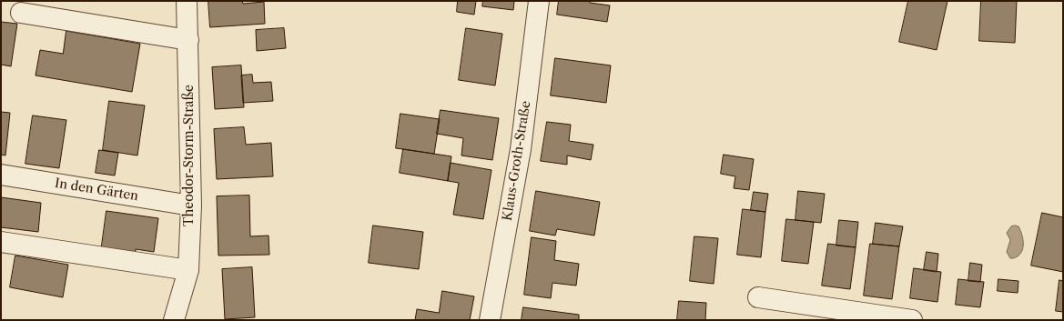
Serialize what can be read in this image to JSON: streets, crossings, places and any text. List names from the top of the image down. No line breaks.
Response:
{"streets":{"street":["Theodor-Storm-Straße","Klaus-Groth-Straße","In den Gärten"]},"crossings":[["Theodor-Storm-Straße","In den Gärten"]]}
